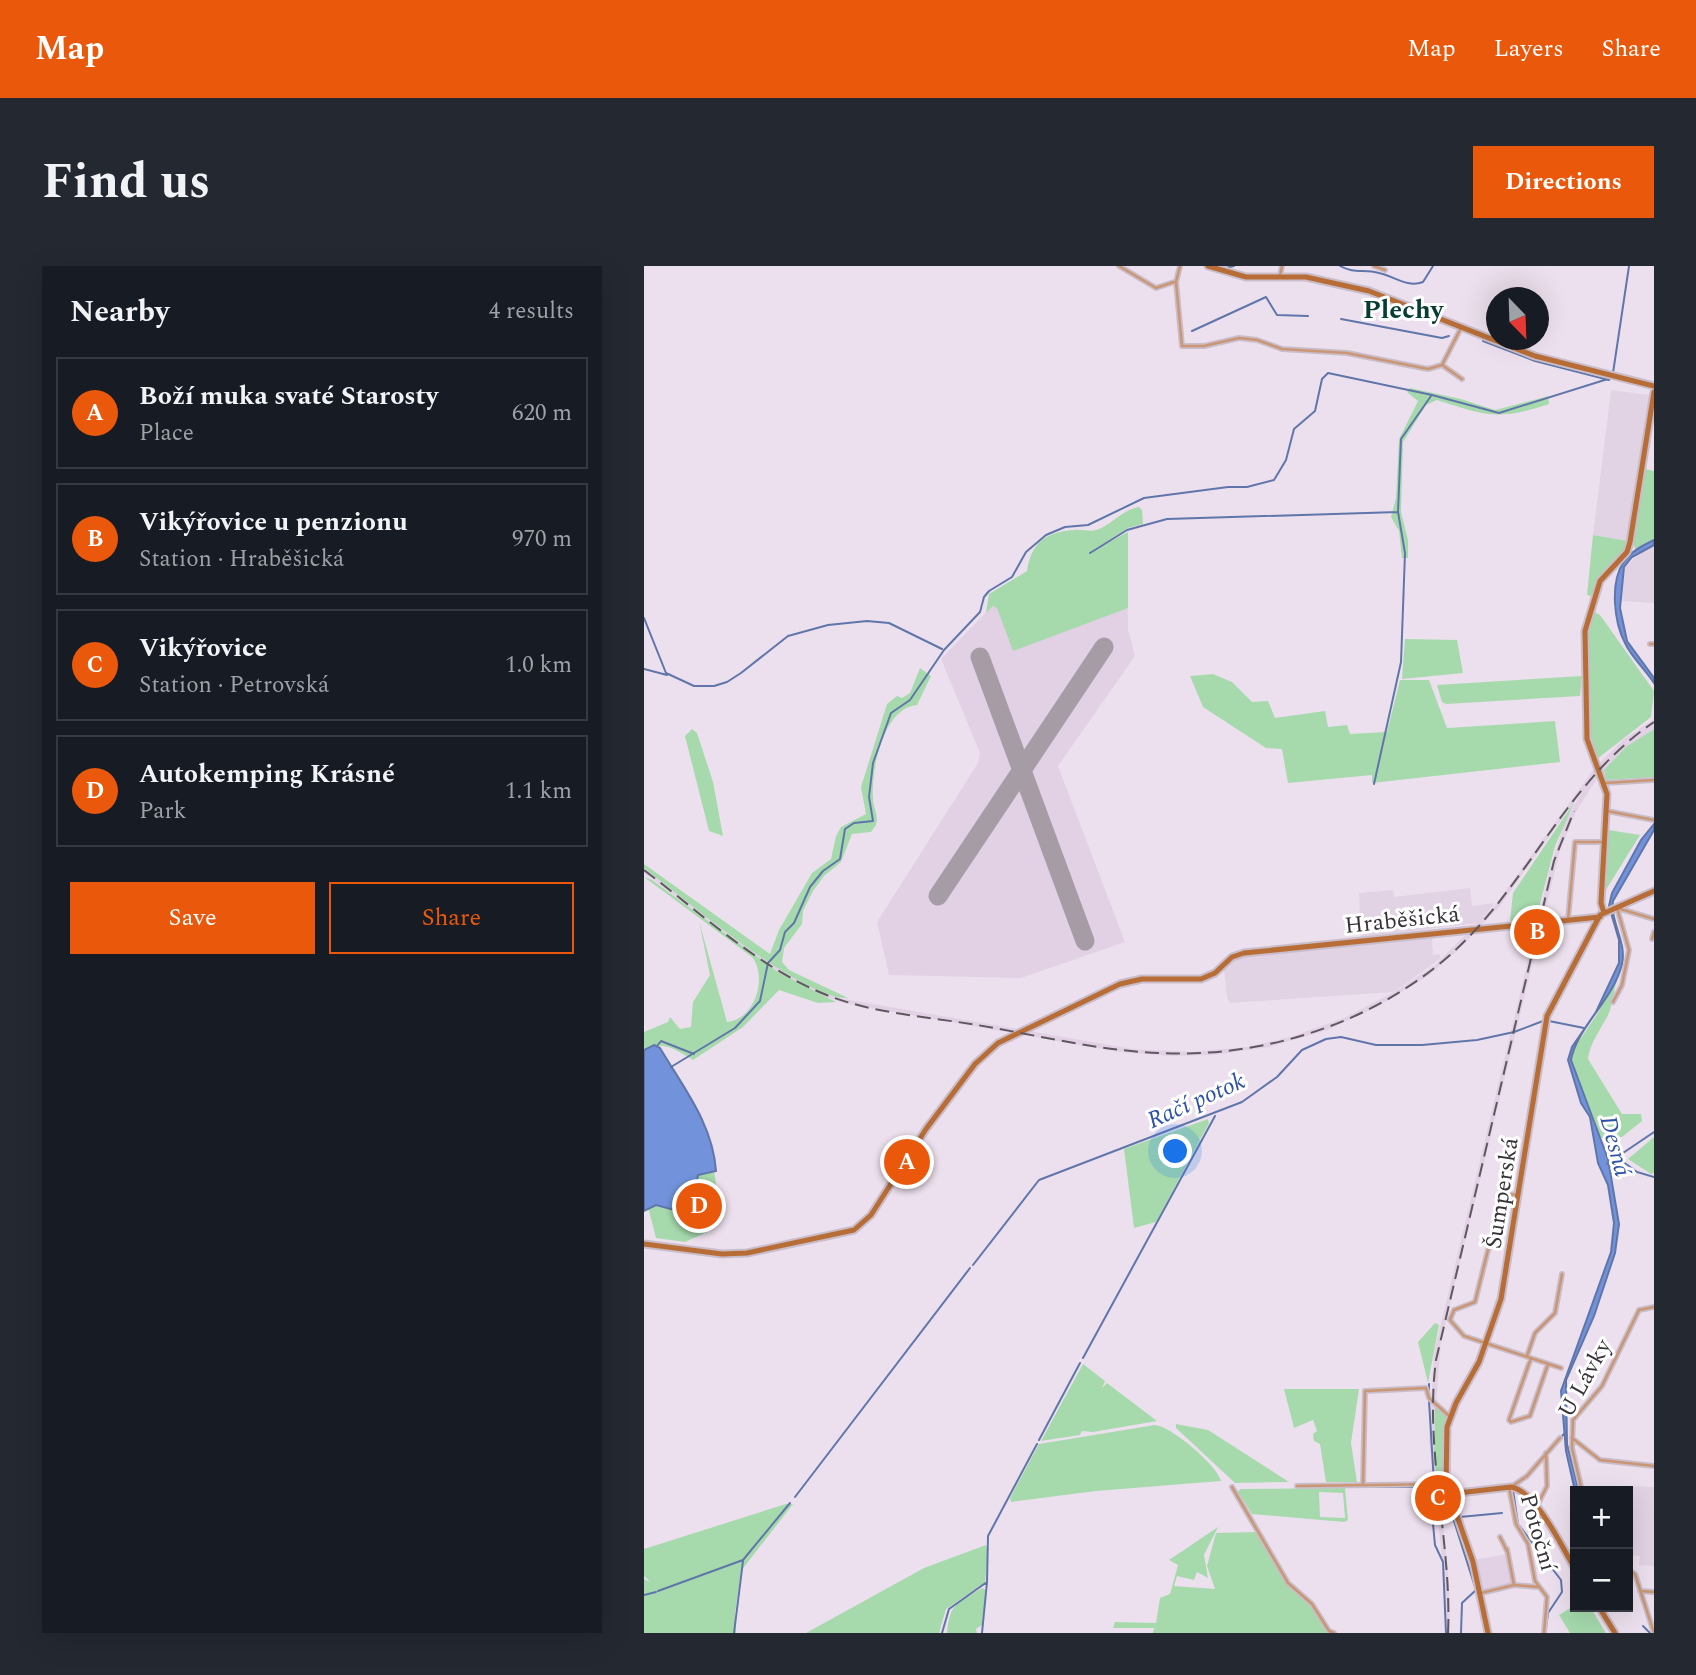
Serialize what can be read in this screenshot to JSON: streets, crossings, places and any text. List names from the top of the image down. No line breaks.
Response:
{"streets":{"street":["Hraběšická","Šumperská","U Lávky","Potoční"]},"crossings":[["Hraběšická","Šumperská"]],"districts":["Plechy"],"water":["Račí potok","Desná"],"north":"bottom right","page":{"header":"Map","nav":["Map","Layers","Share"],"title":"Find us","buttons":["Directions",["Save","Share"]],"heading":["Nearby","4 results"],"list":[{"mark":"A","name":"Boží muka svaté Starosty","note":"Place","value":"620 m"},{"mark":"B","name":"Vikýřovice u penzionu","note":"Station · Hraběšická","value":"970 m"},{"mark":"C","name":"Vikýřovice","note":"Station · Petrovská","value":"1.0 km"},{"mark":"D","name":"Autokemping Krásné","note":"Park","value":"1.1 km"}],"pins":["B","A","D","C"],"map_buttons":["+","−"]}}
